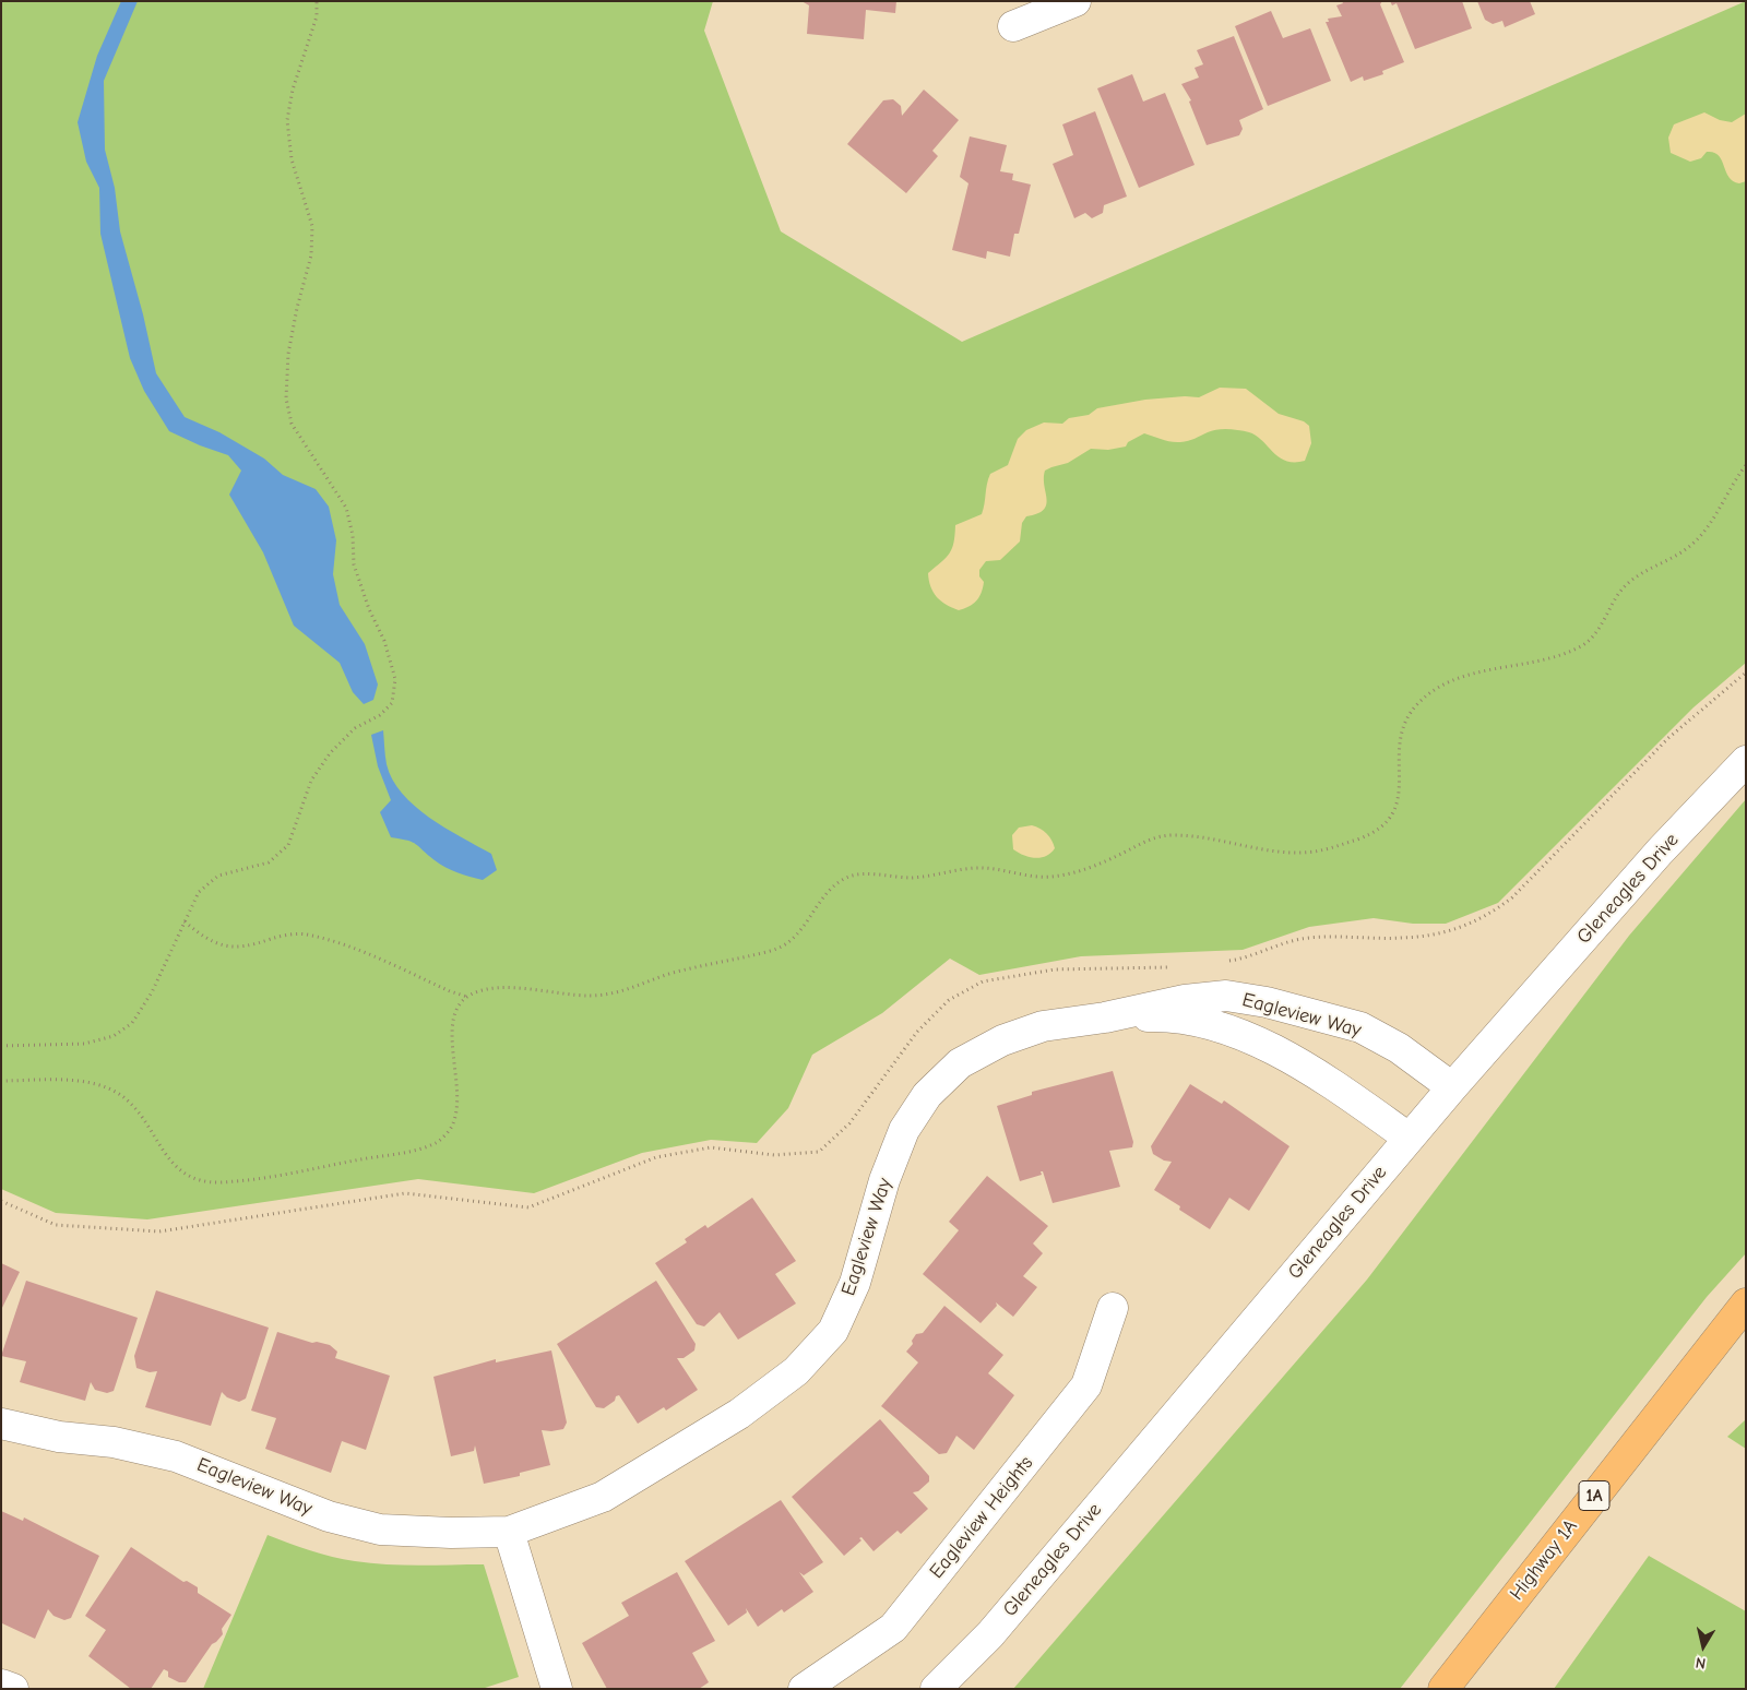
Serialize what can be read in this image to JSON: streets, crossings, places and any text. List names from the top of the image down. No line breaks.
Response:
{"streets":{"main road":["1A","Highway 1A"],"street":["Gleneagles Drive","Eagleview Way","Eagleview Heights"]},"crossings":[["Gleneagles Drive","Eagleview Way"]],"north":"bottom"}
